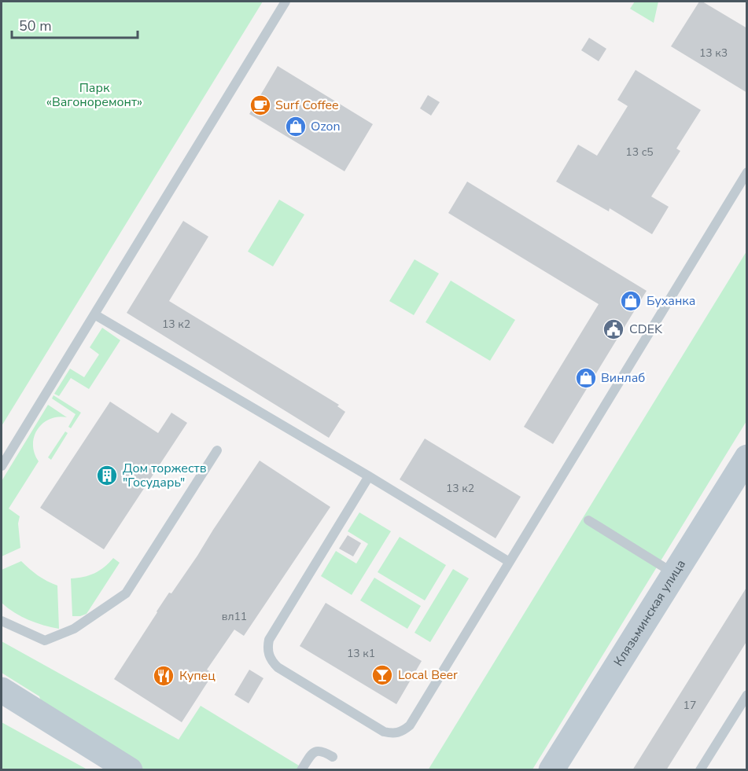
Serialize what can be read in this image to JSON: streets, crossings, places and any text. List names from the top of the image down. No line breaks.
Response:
{"streets":{"street":["Клязьминская улица"]},"parks":["Парк «Вагоноремонт»"],"places":{"cafe":["Surf Coffee"],"shop":["Ozon","Буханка","Винлаб"],"public building":["CDEK"],"building":["Дом торжеств \"Государь\""],"bar":["Local Beer"],"restaurant":["Купец"]},"house_numbers":["13 к3","13 с5","13 к2","13 к2","вл11","13 к1","17"],"scale_bar":"50 m"}
